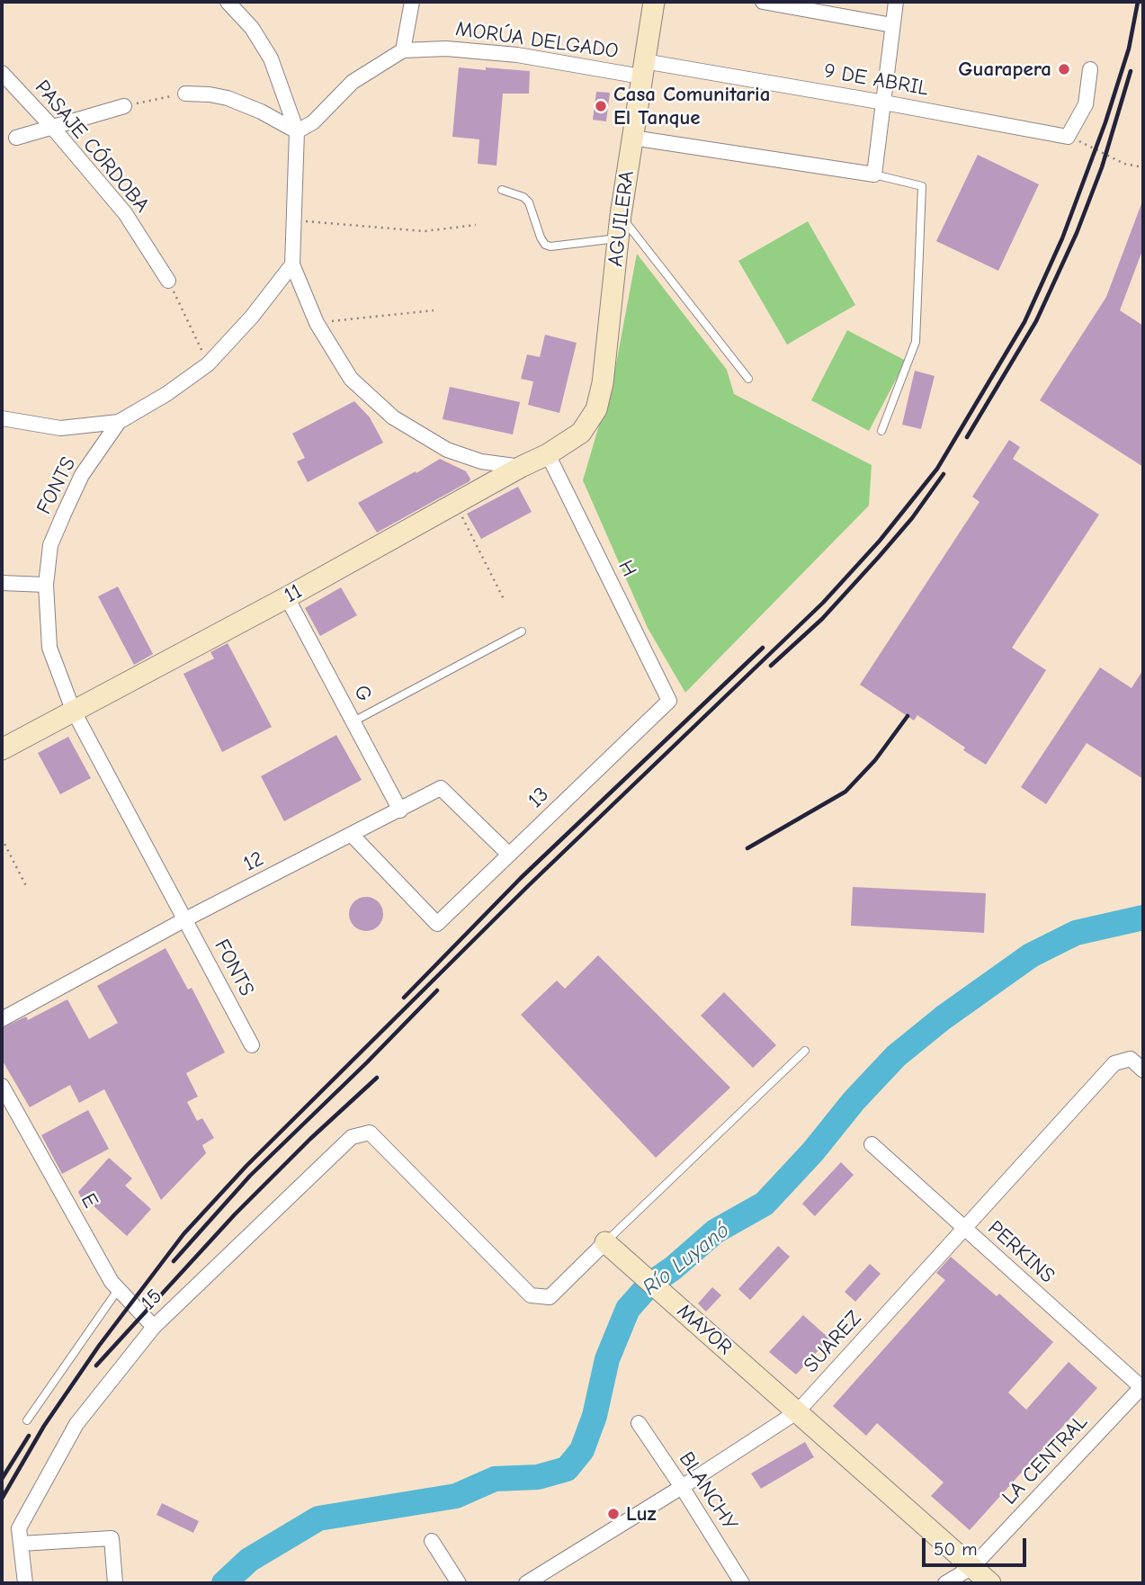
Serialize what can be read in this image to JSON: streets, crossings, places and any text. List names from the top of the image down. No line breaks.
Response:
{"streets":{"street":["MORÚA DELGADO","9 DE ABRIL","PASAJE CÓRDOBA","AGUILERA","FONTS","H","11","G","13","12","E","PERKINS","15","MAYOR","SUAREZ","LA CENTRAL","BLANCHY"]},"crossings":[["MORÚA DELGADO","9 DE ABRIL"],["MORÚA DELGADO","AGUILERA"],["9 DE ABRIL","AGUILERA"],["AGUILERA","11"],["FONTS","11"],["FONTS","12"],["H","11"],["H","13"],["11","G"],["G","12"],["13","12"],["E","15"],["PERKINS","SUAREZ"],["PERKINS","LA CENTRAL"],["15","MAYOR"],["MAYOR","SUAREZ"],["MAYOR","LA CENTRAL"],["SUAREZ","BLANCHY"]],"water":["Río Luyanó"],"places":["Guarapera","Casa Comunitaria El Tanque","Luz"],"scale_bar":"50 m"}
